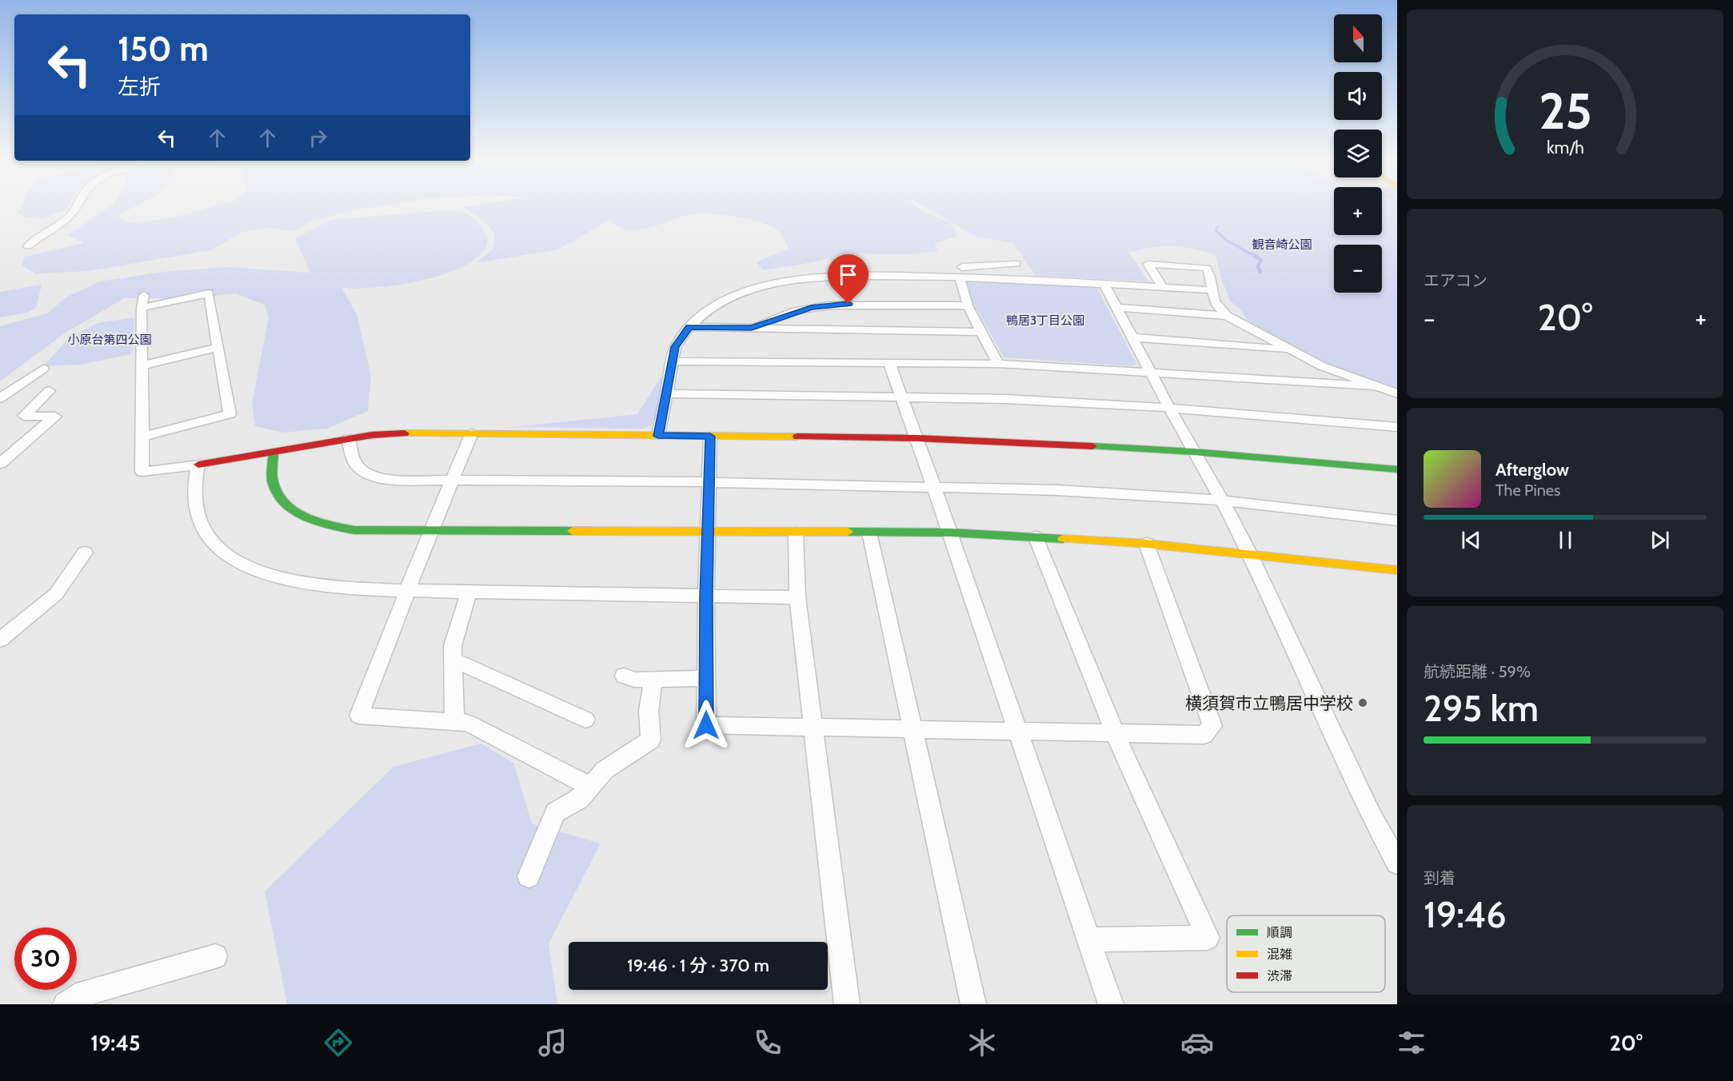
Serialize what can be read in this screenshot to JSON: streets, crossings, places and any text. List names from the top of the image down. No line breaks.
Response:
{"parks":["観音崎公園","鴨居3丁目公園","小原台第四公園"],"places":["横須賀市立鴨居中学校"],"legend":["順調","混雑","渋滞"],"north":"top","page":{"map_buttons":["+","−"],"turn":["150 m","左折"],"tile":["エアコン",["航続距離 · 59%","295 km"],["到着","19:46"]],"heat":["−","20°","+"],"song":["Afterglow","The Pines"],"limit":"30","trip":"19:46 · 1 分 · 370 m","tabs":["19:45","20°"],"gauge":["25","km/h"]}}
